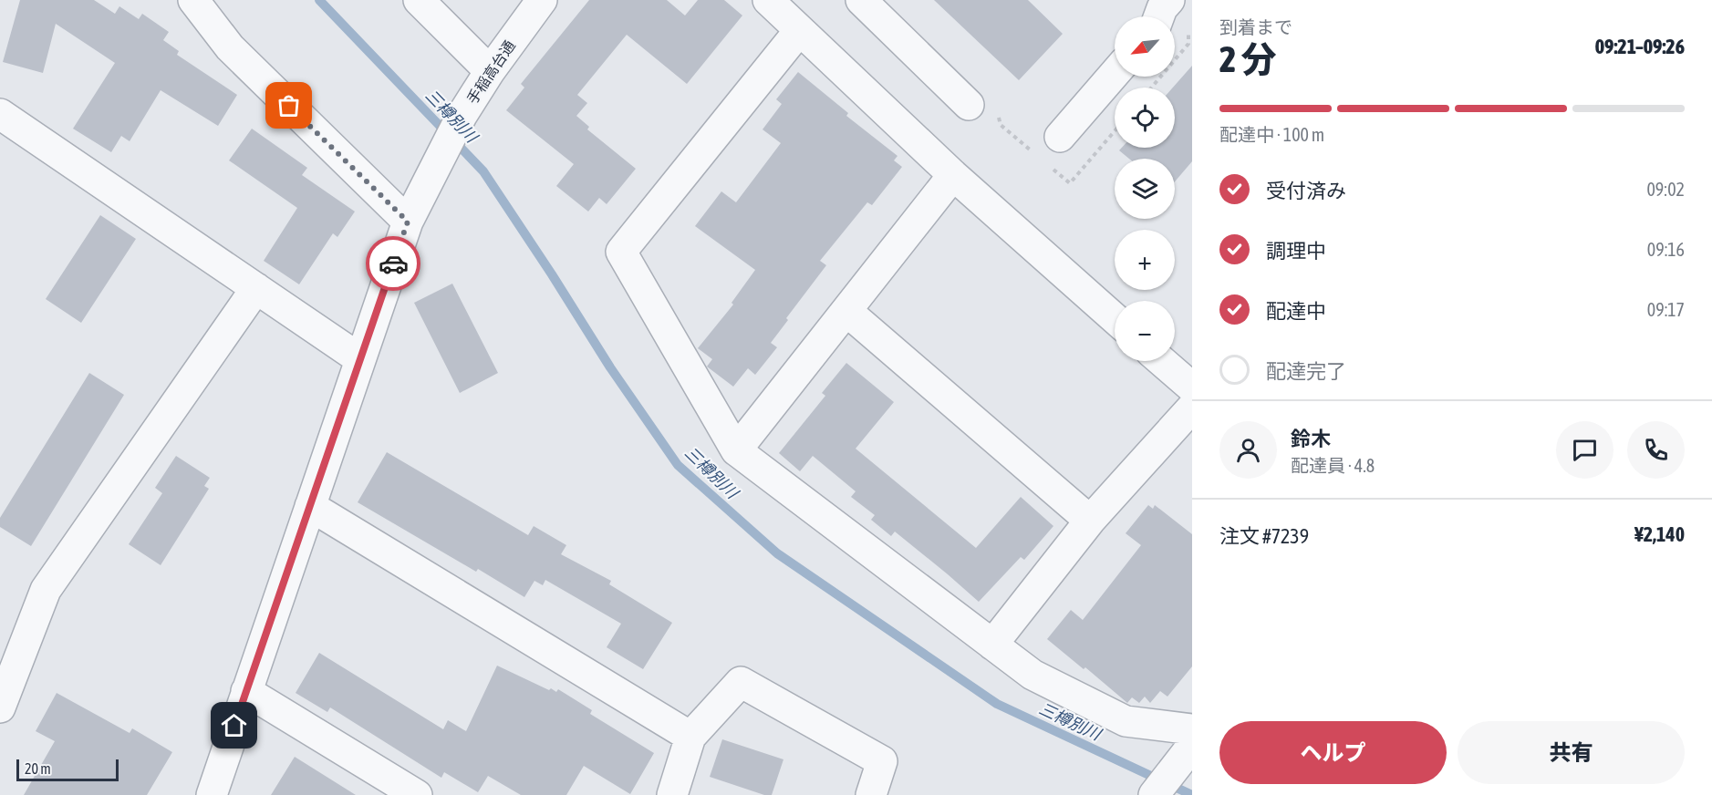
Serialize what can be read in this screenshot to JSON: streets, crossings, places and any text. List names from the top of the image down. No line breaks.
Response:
{"streets":{"street":["手稲高台通"]},"water":["三樽別川"],"scale_bar":"20 m","north":"bottom left","page":{"heading":["2 分","到着まで","09:21–09:26"],"panel":["鈴木","配達員 · 4.8","注文 #7239","¥2,140"],"map_buttons":["+","−"],"bar":"配達中 · 100 m","list":[["受付済み","09:02"],["調理中","09:16"],["配達中","09:17"],"配達完了"],"buttons":["ヘルプ","共有"],"scale":"20 m"}}
